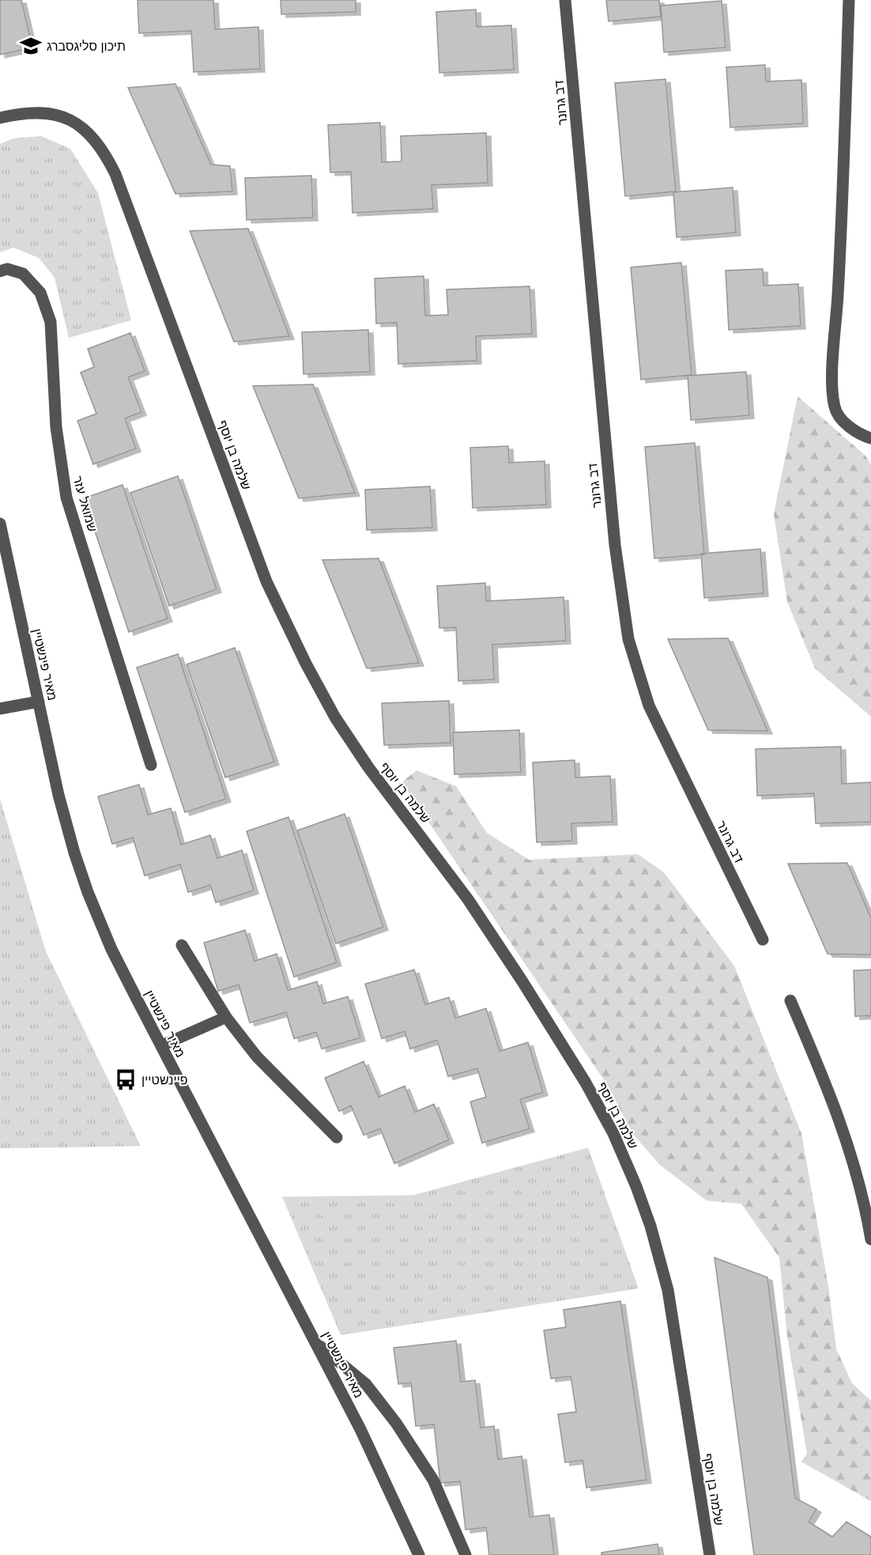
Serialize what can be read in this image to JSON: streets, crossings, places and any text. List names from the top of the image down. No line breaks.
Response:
{"streets":{"street":["דב גרונר","שלמה בן יוסף","שמואל עזר","מאיר פינשטיין"]},"places":{"school or university":["תיכון סליגסברג"],"bus stop":["פיינשטיין"]}}
